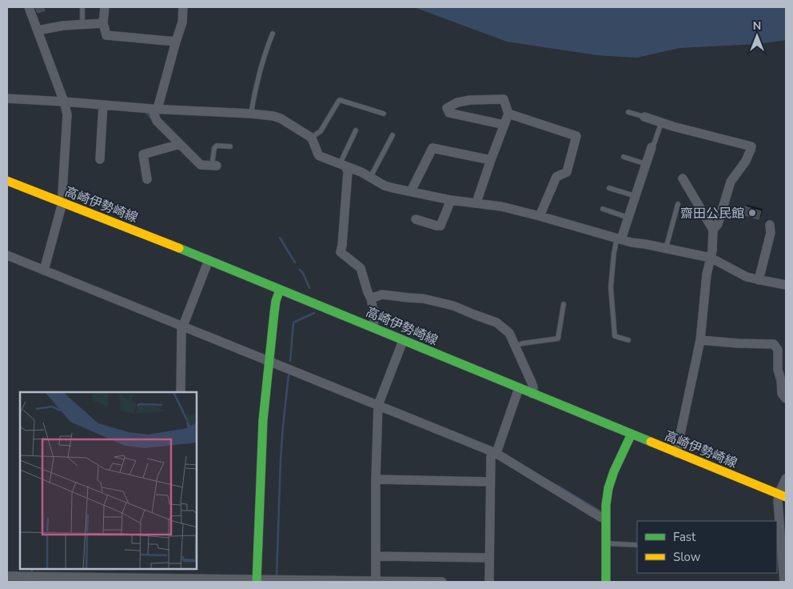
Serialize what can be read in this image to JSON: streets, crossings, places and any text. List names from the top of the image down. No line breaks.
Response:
{"streets":{"main road":["高崎伊勢崎線"]},"places":["齋田公民館"],"legend":["Fast","Slow"],"north":"top"}
